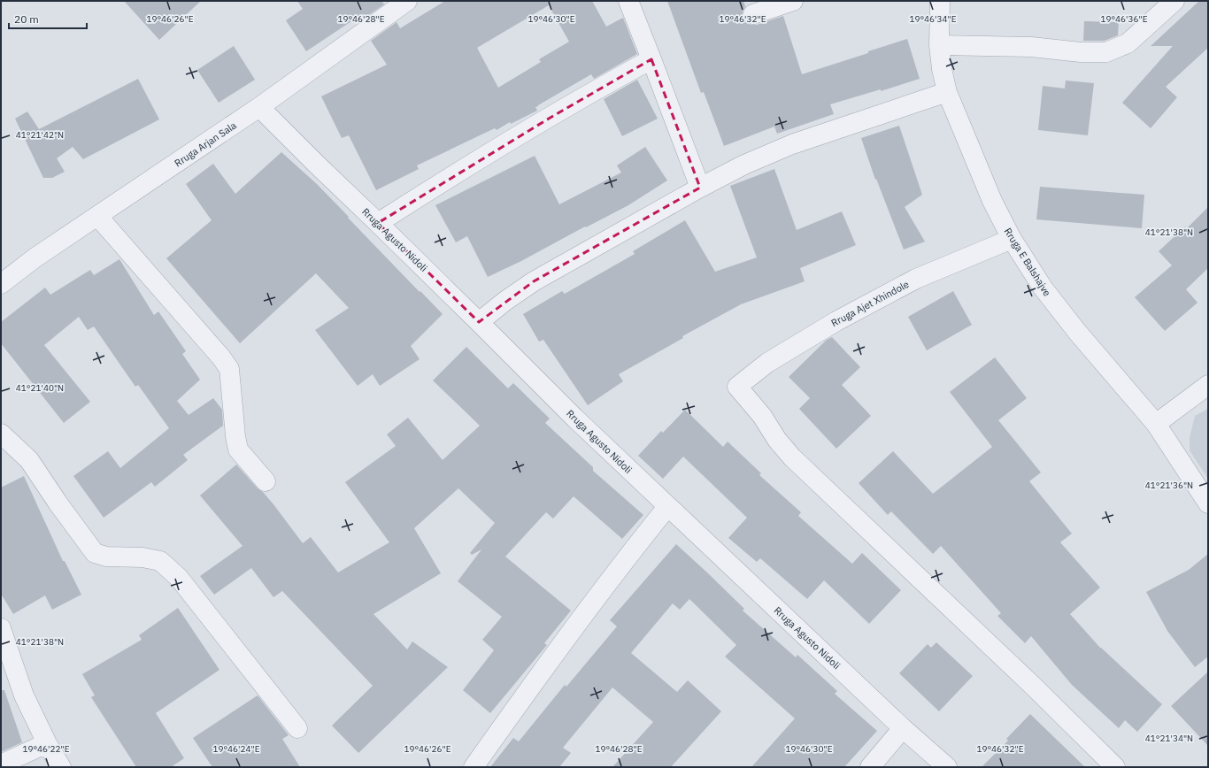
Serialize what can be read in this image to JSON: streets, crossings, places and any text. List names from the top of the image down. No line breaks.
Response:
{"streets":{"street":["Rruga Arjan Sala","Rruga Agusto Nidoli","Rruga E Balshajve","Rruga Ajet Xhindole"]},"crossings":[["Rruga Arjan Sala","Rruga Agusto Nidoli"],["Rruga E Balshajve","Rruga Ajet Xhindole"]],"scale_bar":"20 m","coordinates":["19°46'36\"E","19°46'26\"E","19°46'28\"E","19°46'30\"E","19°46'32\"E","19°46'34\"E","41°21'42\"N","41°21'38\"N","41°21'40\"N","41°21'36\"N","41°21'34\"N","19°46'22\"E","19°46'24\"E"]}
